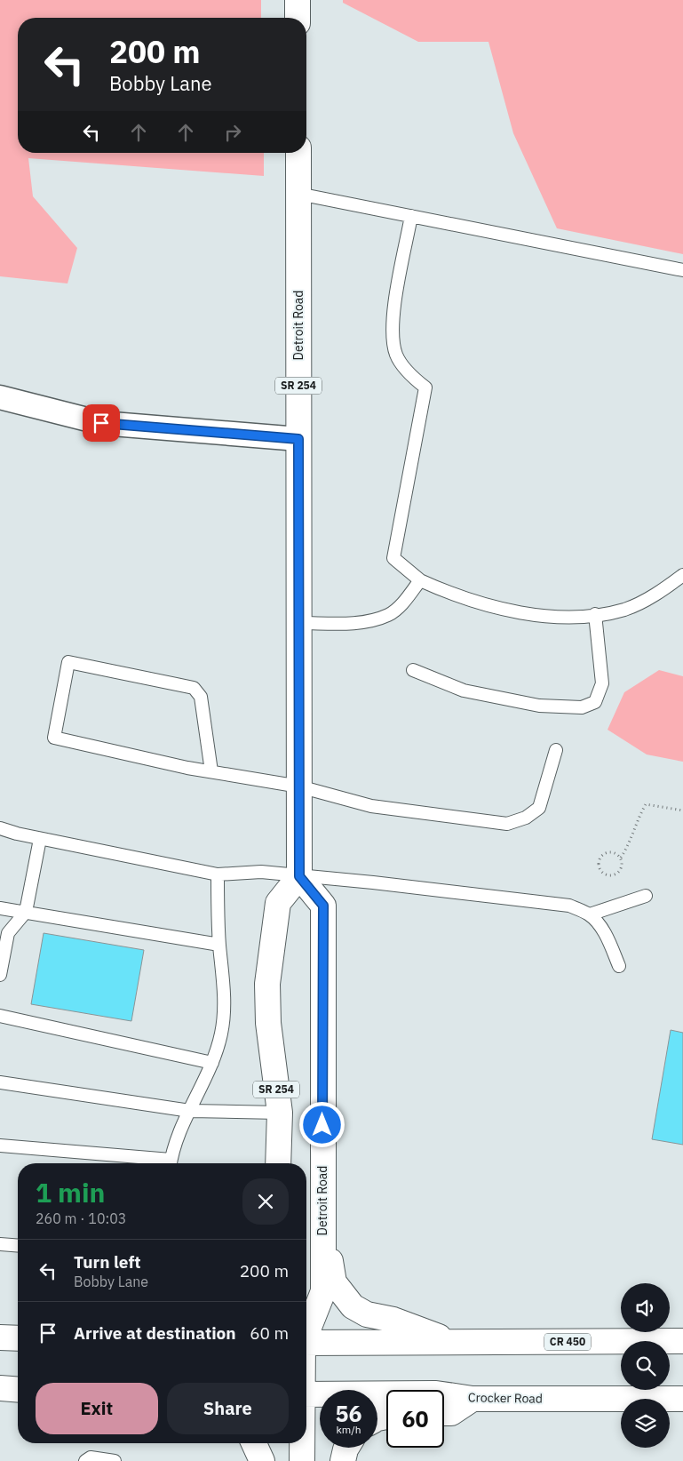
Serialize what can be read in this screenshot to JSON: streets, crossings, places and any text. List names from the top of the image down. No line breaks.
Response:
{"streets":{"main road":["Detroit Road","SR 254","CR 450","Crocker Road"]},"crossings":[["Detroit Road","SR 254"]],"page":{"turn":["200 m","Bobby Lane"],"heading":["1 min","260 m · 10:03"],"list":[{"name":"Turn left","note":"Bobby Lane","value":"200 m"},{"name":"Arrive at destination","value":"60 m"}],"buttons":["Exit","Share"],"speed":"56 km/h","limit":"60"}}
